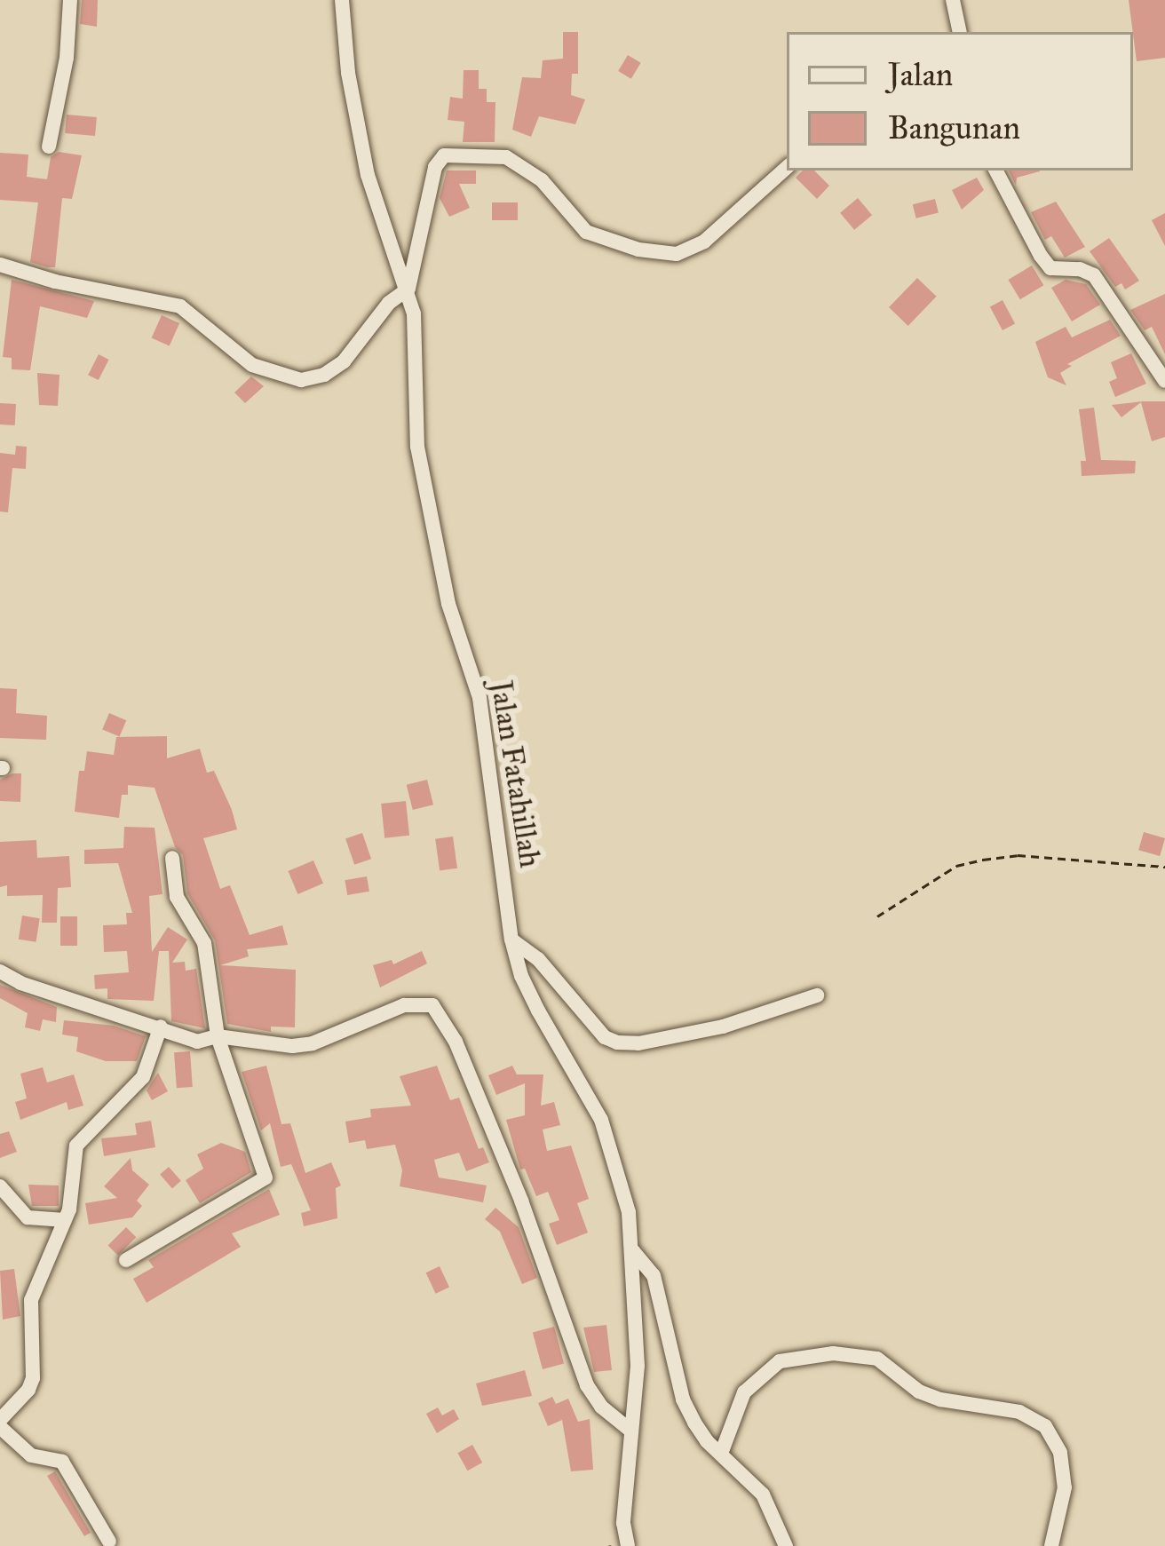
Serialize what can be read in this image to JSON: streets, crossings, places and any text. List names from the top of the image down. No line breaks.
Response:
{"streets":{"street":["Jalan Fatahillah"]},"legend":["Jalan","Bangunan"]}
